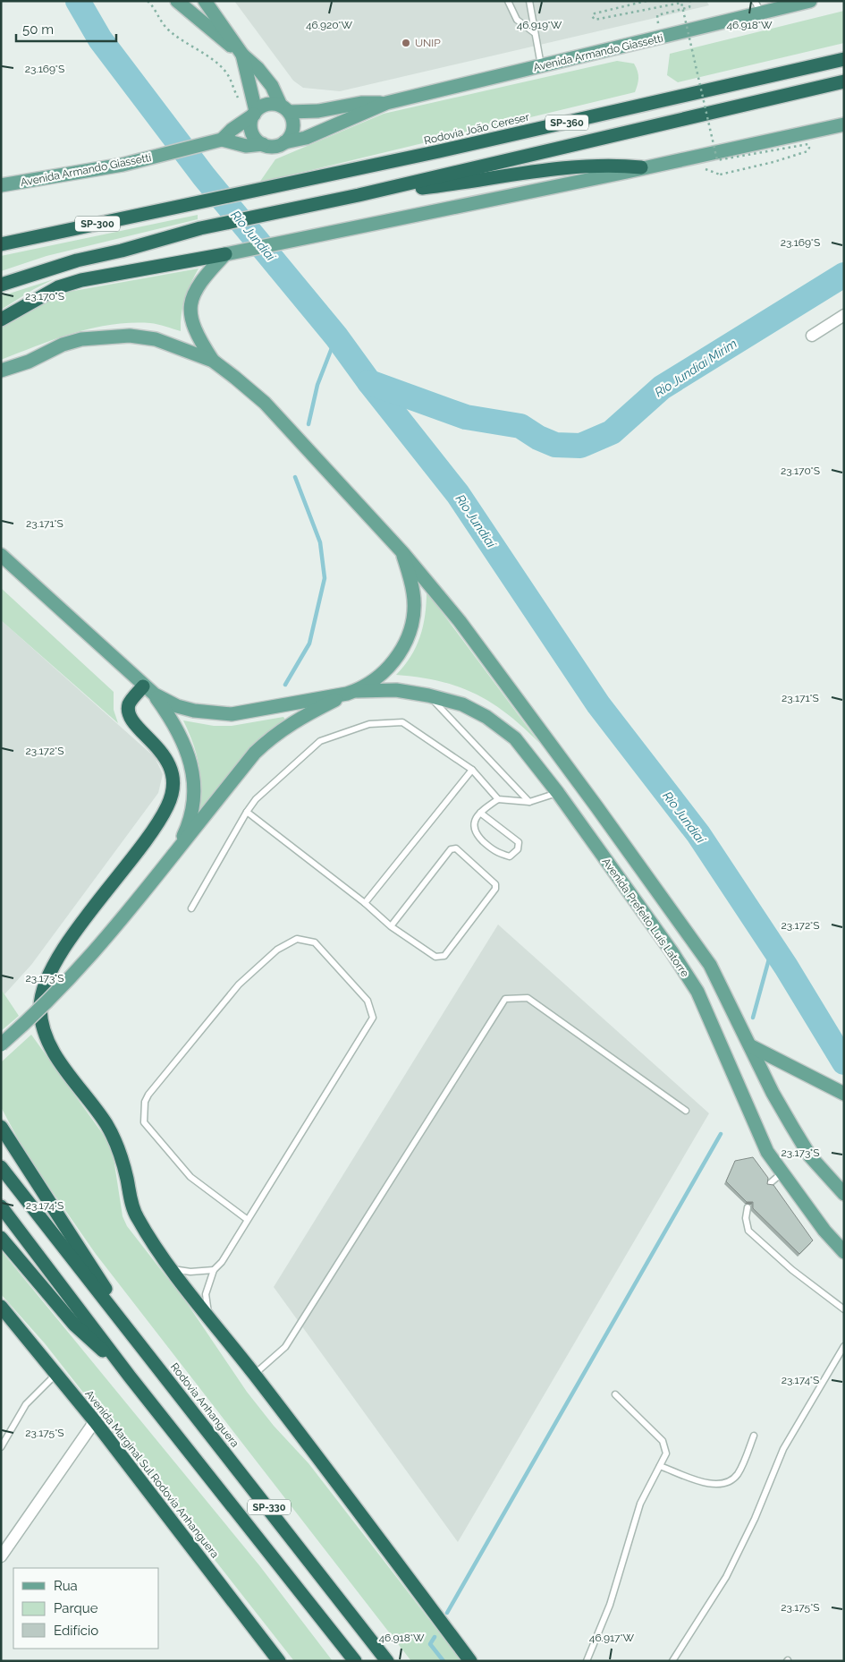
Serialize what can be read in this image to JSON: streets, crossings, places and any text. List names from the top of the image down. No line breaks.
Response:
{"streets":{"highway":["SP-360","Rodovia João Cereser","SP-300","Rodovia Anhanguera","Avenida Marginal Sul Rodovia Anhanguera","SP-330"],"main road":["Avenida Armando Giassetti","Avenida Prefeito Luís Latorre"]},"crossings":[["Rodovia João Cereser","SP-300"]],"water":["Rio Jundiaí","Rio Jundiaí Mirim"],"places":["UNIP"],"legend":["Rua","Parque","Edifício"],"scale_bar":"50 m","coordinates":["46.920°W","46.919°W","46.918°W","23.169°S","23.170°S","23.171°S","23.172°S","23.173°S","23.174°S","23.175°S","46.917°W"]}
